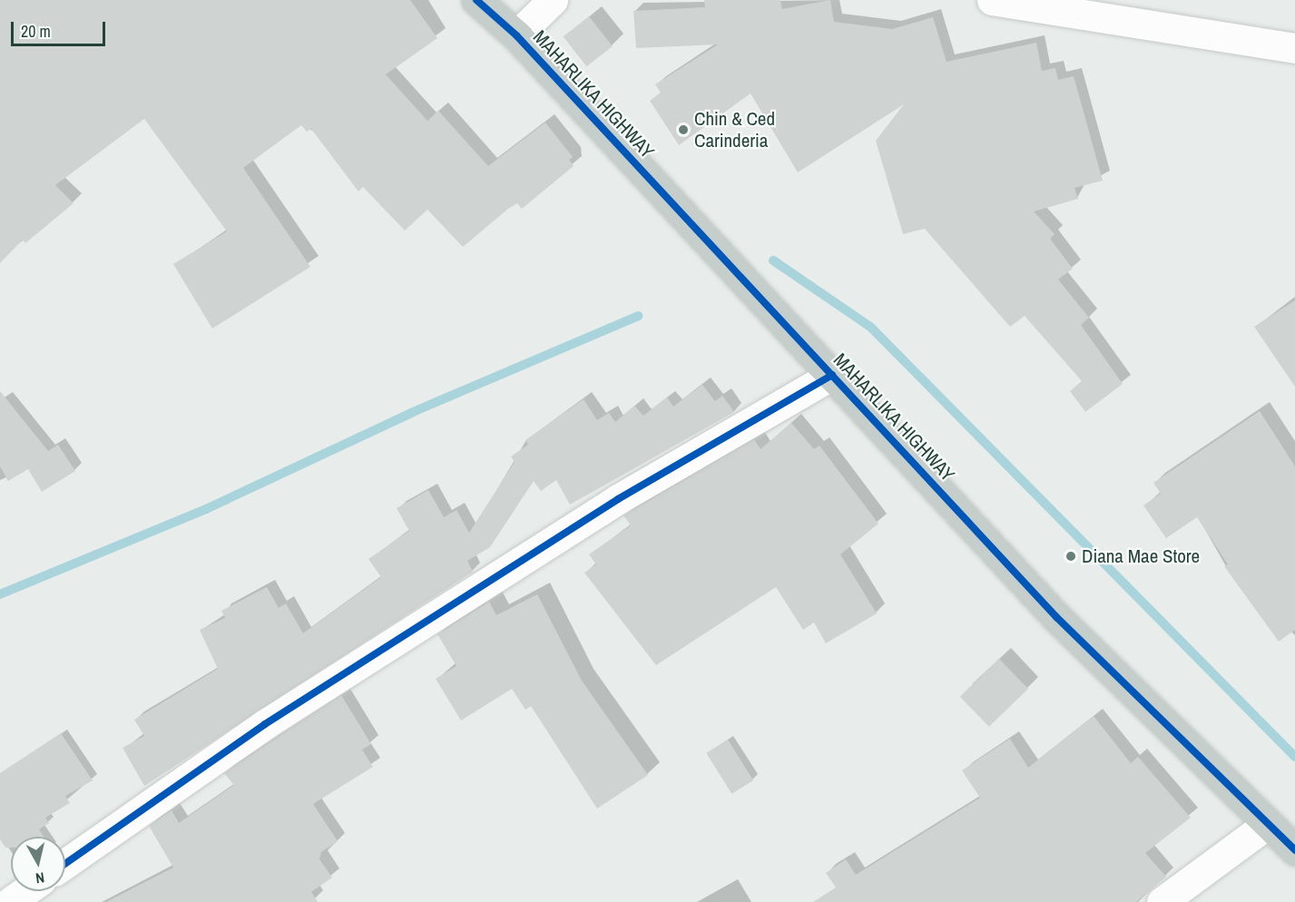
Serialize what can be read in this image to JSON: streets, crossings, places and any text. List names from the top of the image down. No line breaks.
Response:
{"streets":{"highway":["MAHARLIKA HIGHWAY"]},"places":["Chin & Ced Carinderia","Diana Mae Store"],"scale_bar":"20 m","north":"bottom"}
